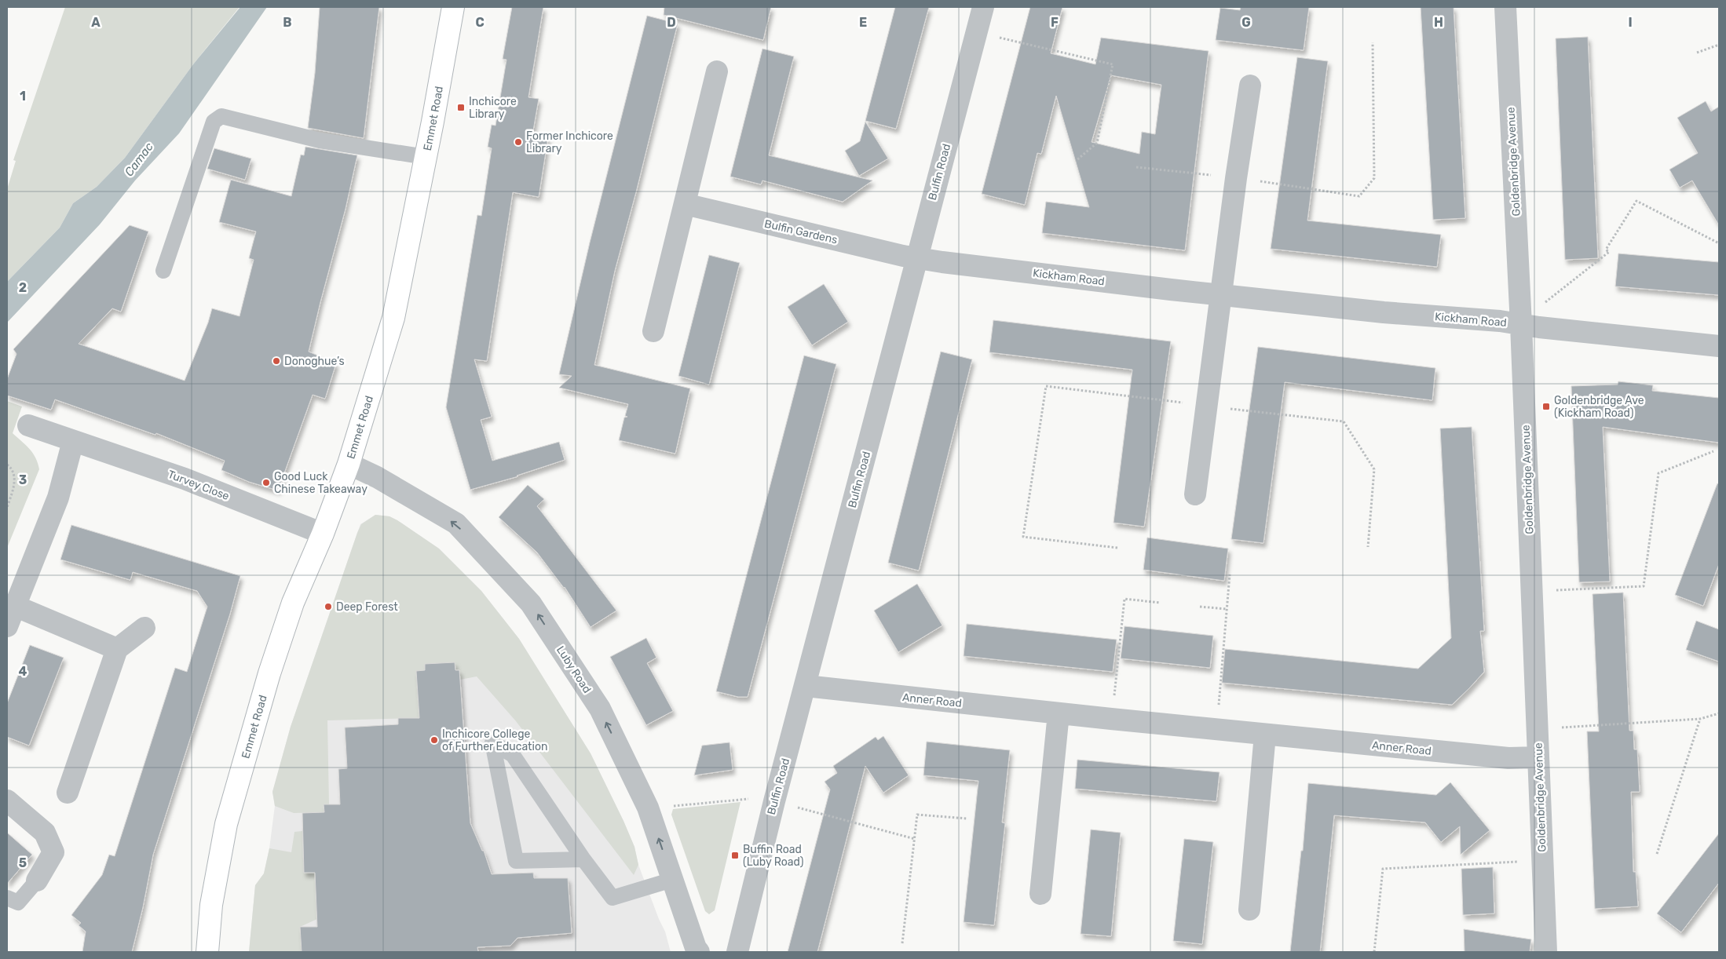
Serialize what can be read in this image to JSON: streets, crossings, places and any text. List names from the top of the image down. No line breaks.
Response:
{"streets":{"main road":["Emmet Road"],"street":["Goldenbridge Avenue","Bulfin Road","Bulfin Gardens","Kickham Road","Turvey Close","Luby Road","Anner Road"]},"crossings":[["Emmet Road","Turvey Close"],["Emmet Road","Luby Road"],["Goldenbridge Avenue","Kickham Road"],["Goldenbridge Avenue","Anner Road"],["Bulfin Road","Bulfin Gardens"],["Bulfin Road","Kickham Road"],["Bulfin Road","Anner Road"],["Bulfin Gardens","Kickham Road"]],"one_way":["Luby Road"],"water":["Camac"],"places":{"transit":["Inchicore Library","Goldenbridge Ave (Kickham Road)","Buffin Road (Luby Road)"],"other":["Former Inchicore Library","Donoghue’s","Good Luck Chinese Takeaway","Deep Forest","Inchicore College of Further Education"]},"grid":{"columns":["A","B","C","D","E","F","G","H","I"],"rows":["1","2","3","4","5"]}}
